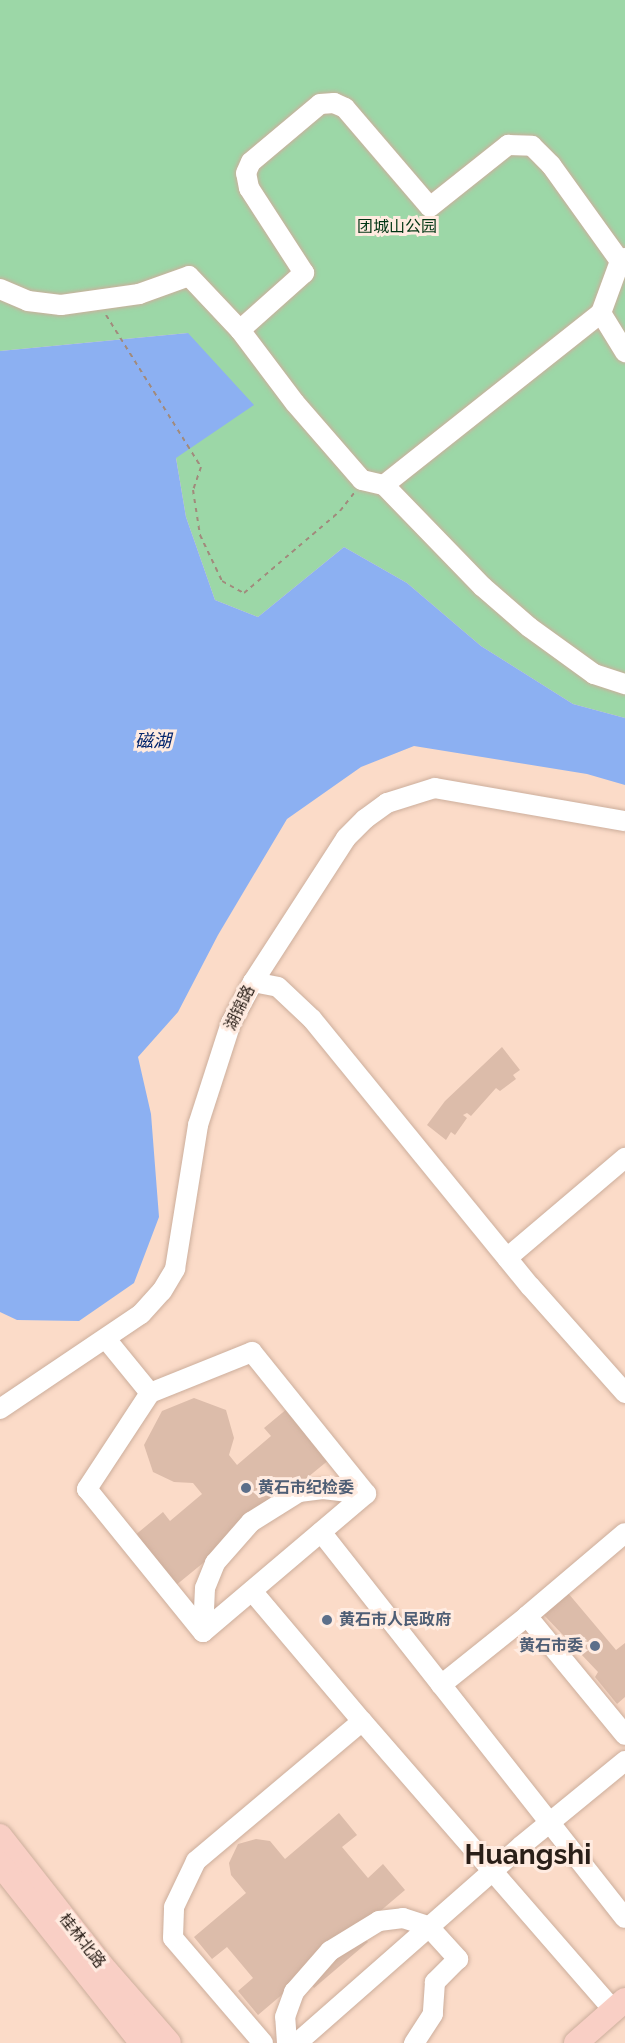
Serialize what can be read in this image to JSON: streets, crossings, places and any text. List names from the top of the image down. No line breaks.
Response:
{"streets":{"main road":["桂林北路"],"street":["湖锦路"]},"districts":["Huangshi"],"water":["磁湖"],"parks":["团城山公园"],"places":["黄石市纪检委","黄石市人民政府","黄石市委"]}
